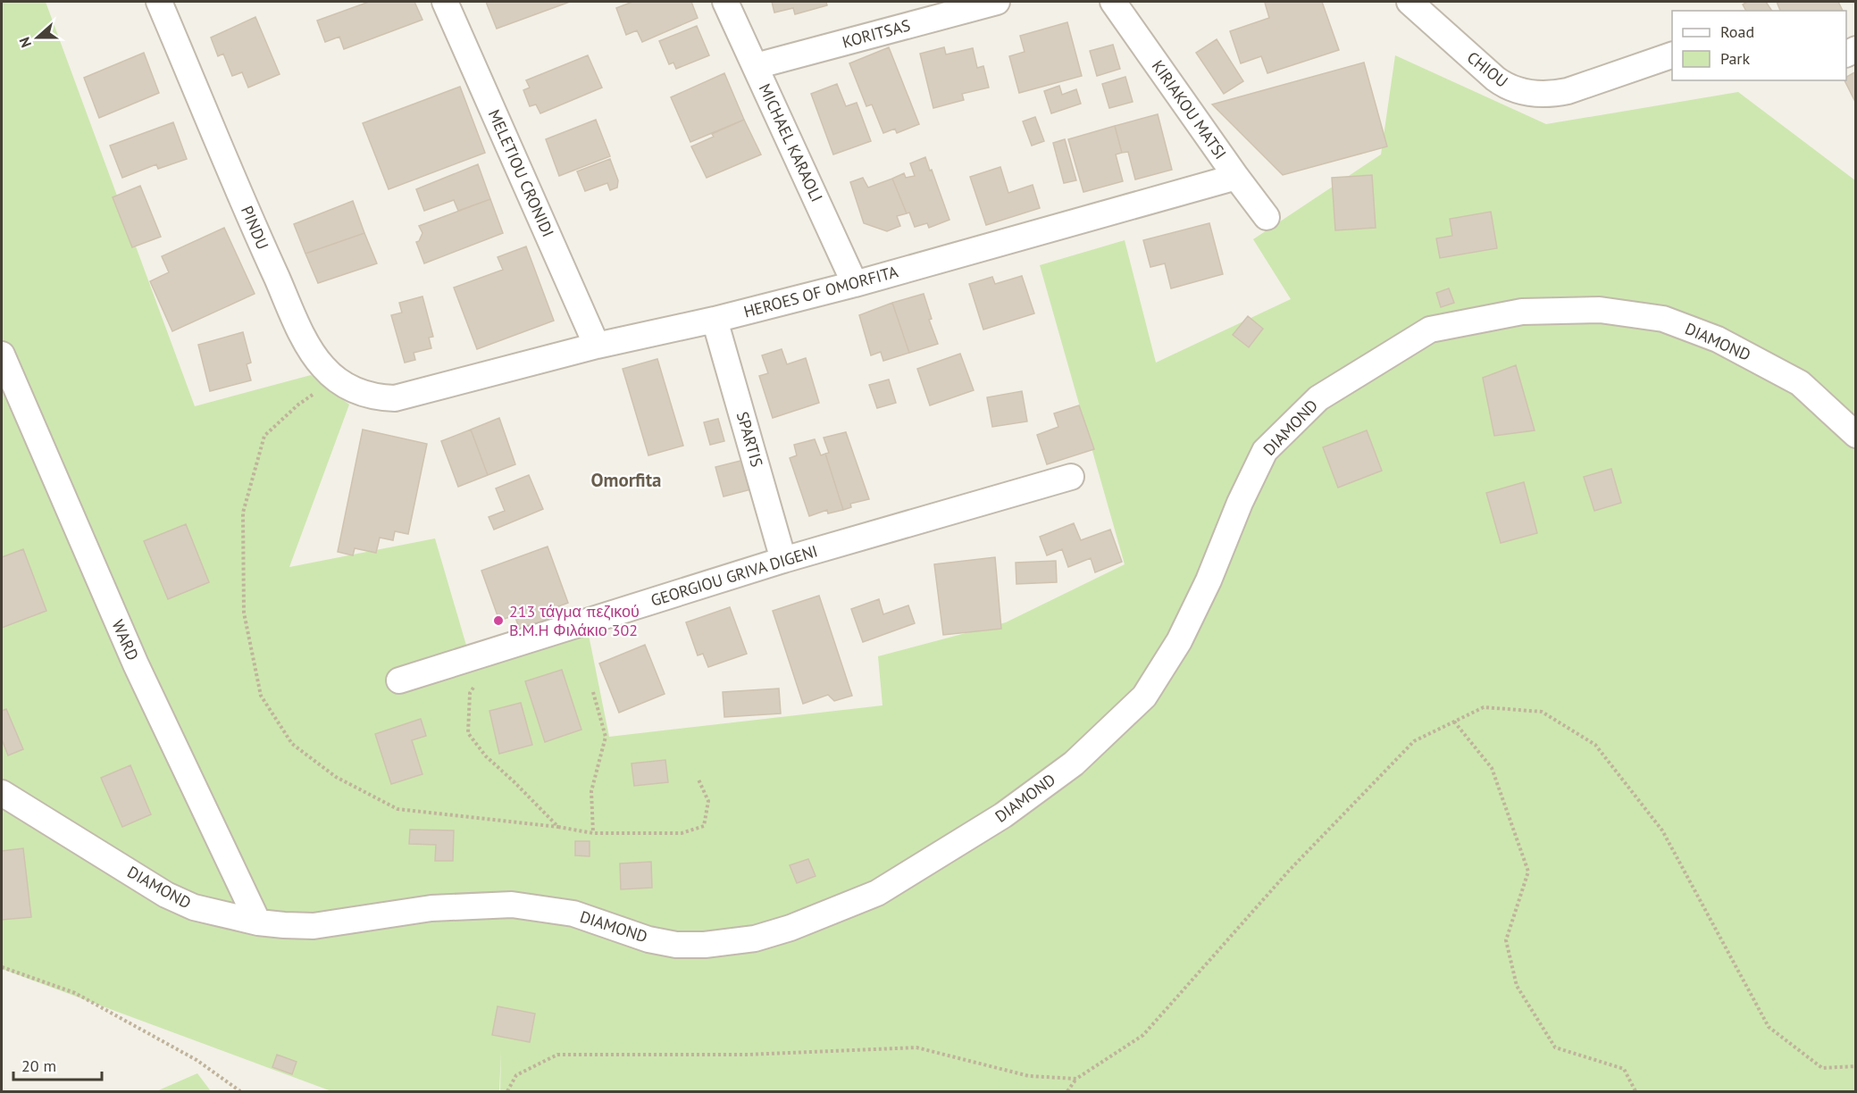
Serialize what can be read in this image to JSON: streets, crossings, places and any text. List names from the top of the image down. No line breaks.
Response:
{"streets":{"street":["KORITSAS","CHIOU","KIRIAKOU MATSI","MICHAEL KARAOLI","MELETIOU CRONIDI","PINDU","HEROES OF OMORFITA","DIAMOND","SPARTIS","GEORGIOU GRIVA DIGENI","WARD"]},"crossings":[["KORITSAS","MICHAEL KARAOLI"],["KIRIAKOU MATSI","HEROES OF OMORFITA"],["MICHAEL KARAOLI","HEROES OF OMORFITA"],["MELETIOU CRONIDI","HEROES OF OMORFITA"],["PINDU","HEROES OF OMORFITA"],["HEROES OF OMORFITA","SPARTIS"],["DIAMOND","WARD"],["SPARTIS","GEORGIOU GRIVA DIGENI"]],"districts":["Omorfita"],"places":["213 τάγμα πεζικού B.M.H Φιλάκιο 302"],"legend":["Road","Park"],"scale_bar":"20 m","north":"left"}
